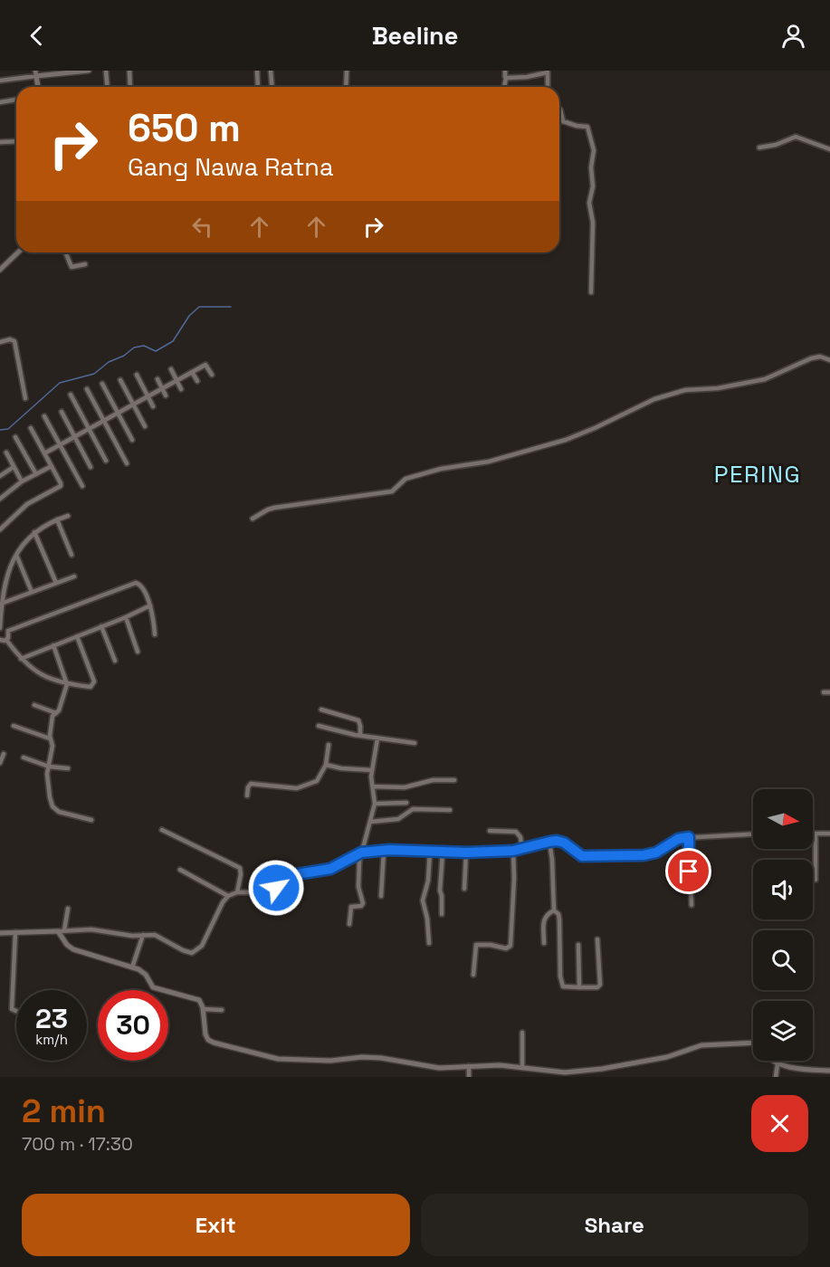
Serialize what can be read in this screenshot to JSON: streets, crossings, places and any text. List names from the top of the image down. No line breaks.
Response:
{"districts":["PERING"],"north":"right","page":{"header":"Beeline","turn":["650 m","Gang Nawa Ratna"],"speed":"23 km/h","limit":"30","heading":["2 min","700 m · 17:30"],"buttons":["Exit","Share"]}}
